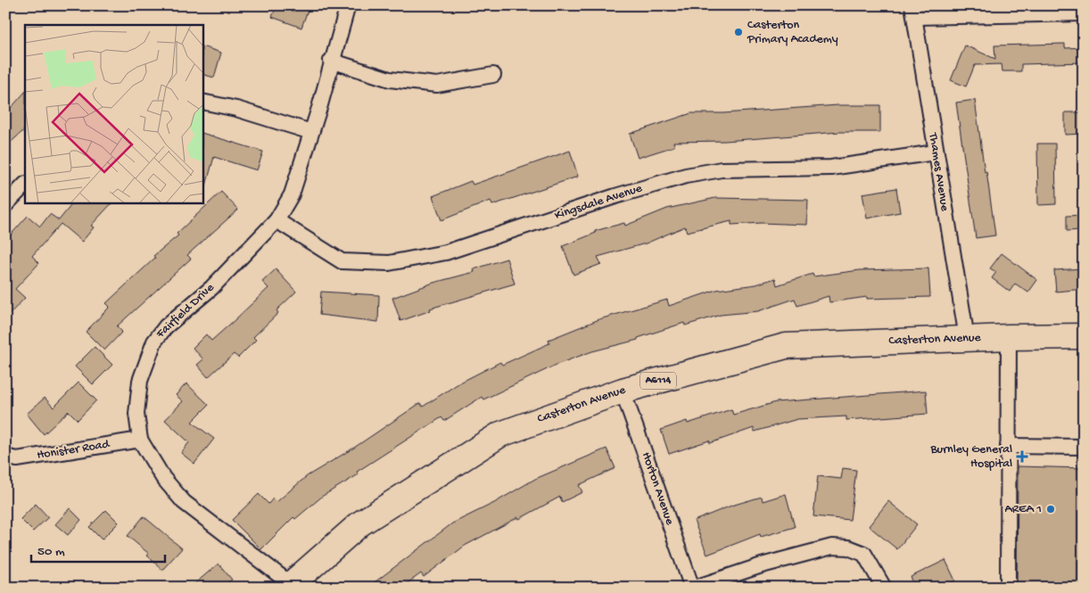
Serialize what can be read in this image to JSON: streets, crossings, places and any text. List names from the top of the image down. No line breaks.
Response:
{"streets":{"highway":["Casterton Avenue","A6114"],"street":["Thames Avenue","Kingsdale Avenue","Fairfield Drive","Honister Road","Horton Avenue"]},"crossings":[["Thames Avenue","Kingsdale Avenue"],["Thames Avenue","Casterton Avenue"],["Kingsdale Avenue","Fairfield Drive"],["Fairfield Drive","Casterton Avenue"],["Fairfield Drive","Honister Road"],["Casterton Avenue","Horton Avenue"]],"places":{"other":["Casterton Primary Academy","AREA 1"],"health":["Burnley General Hospital"]},"scale_bar":"50 m"}
